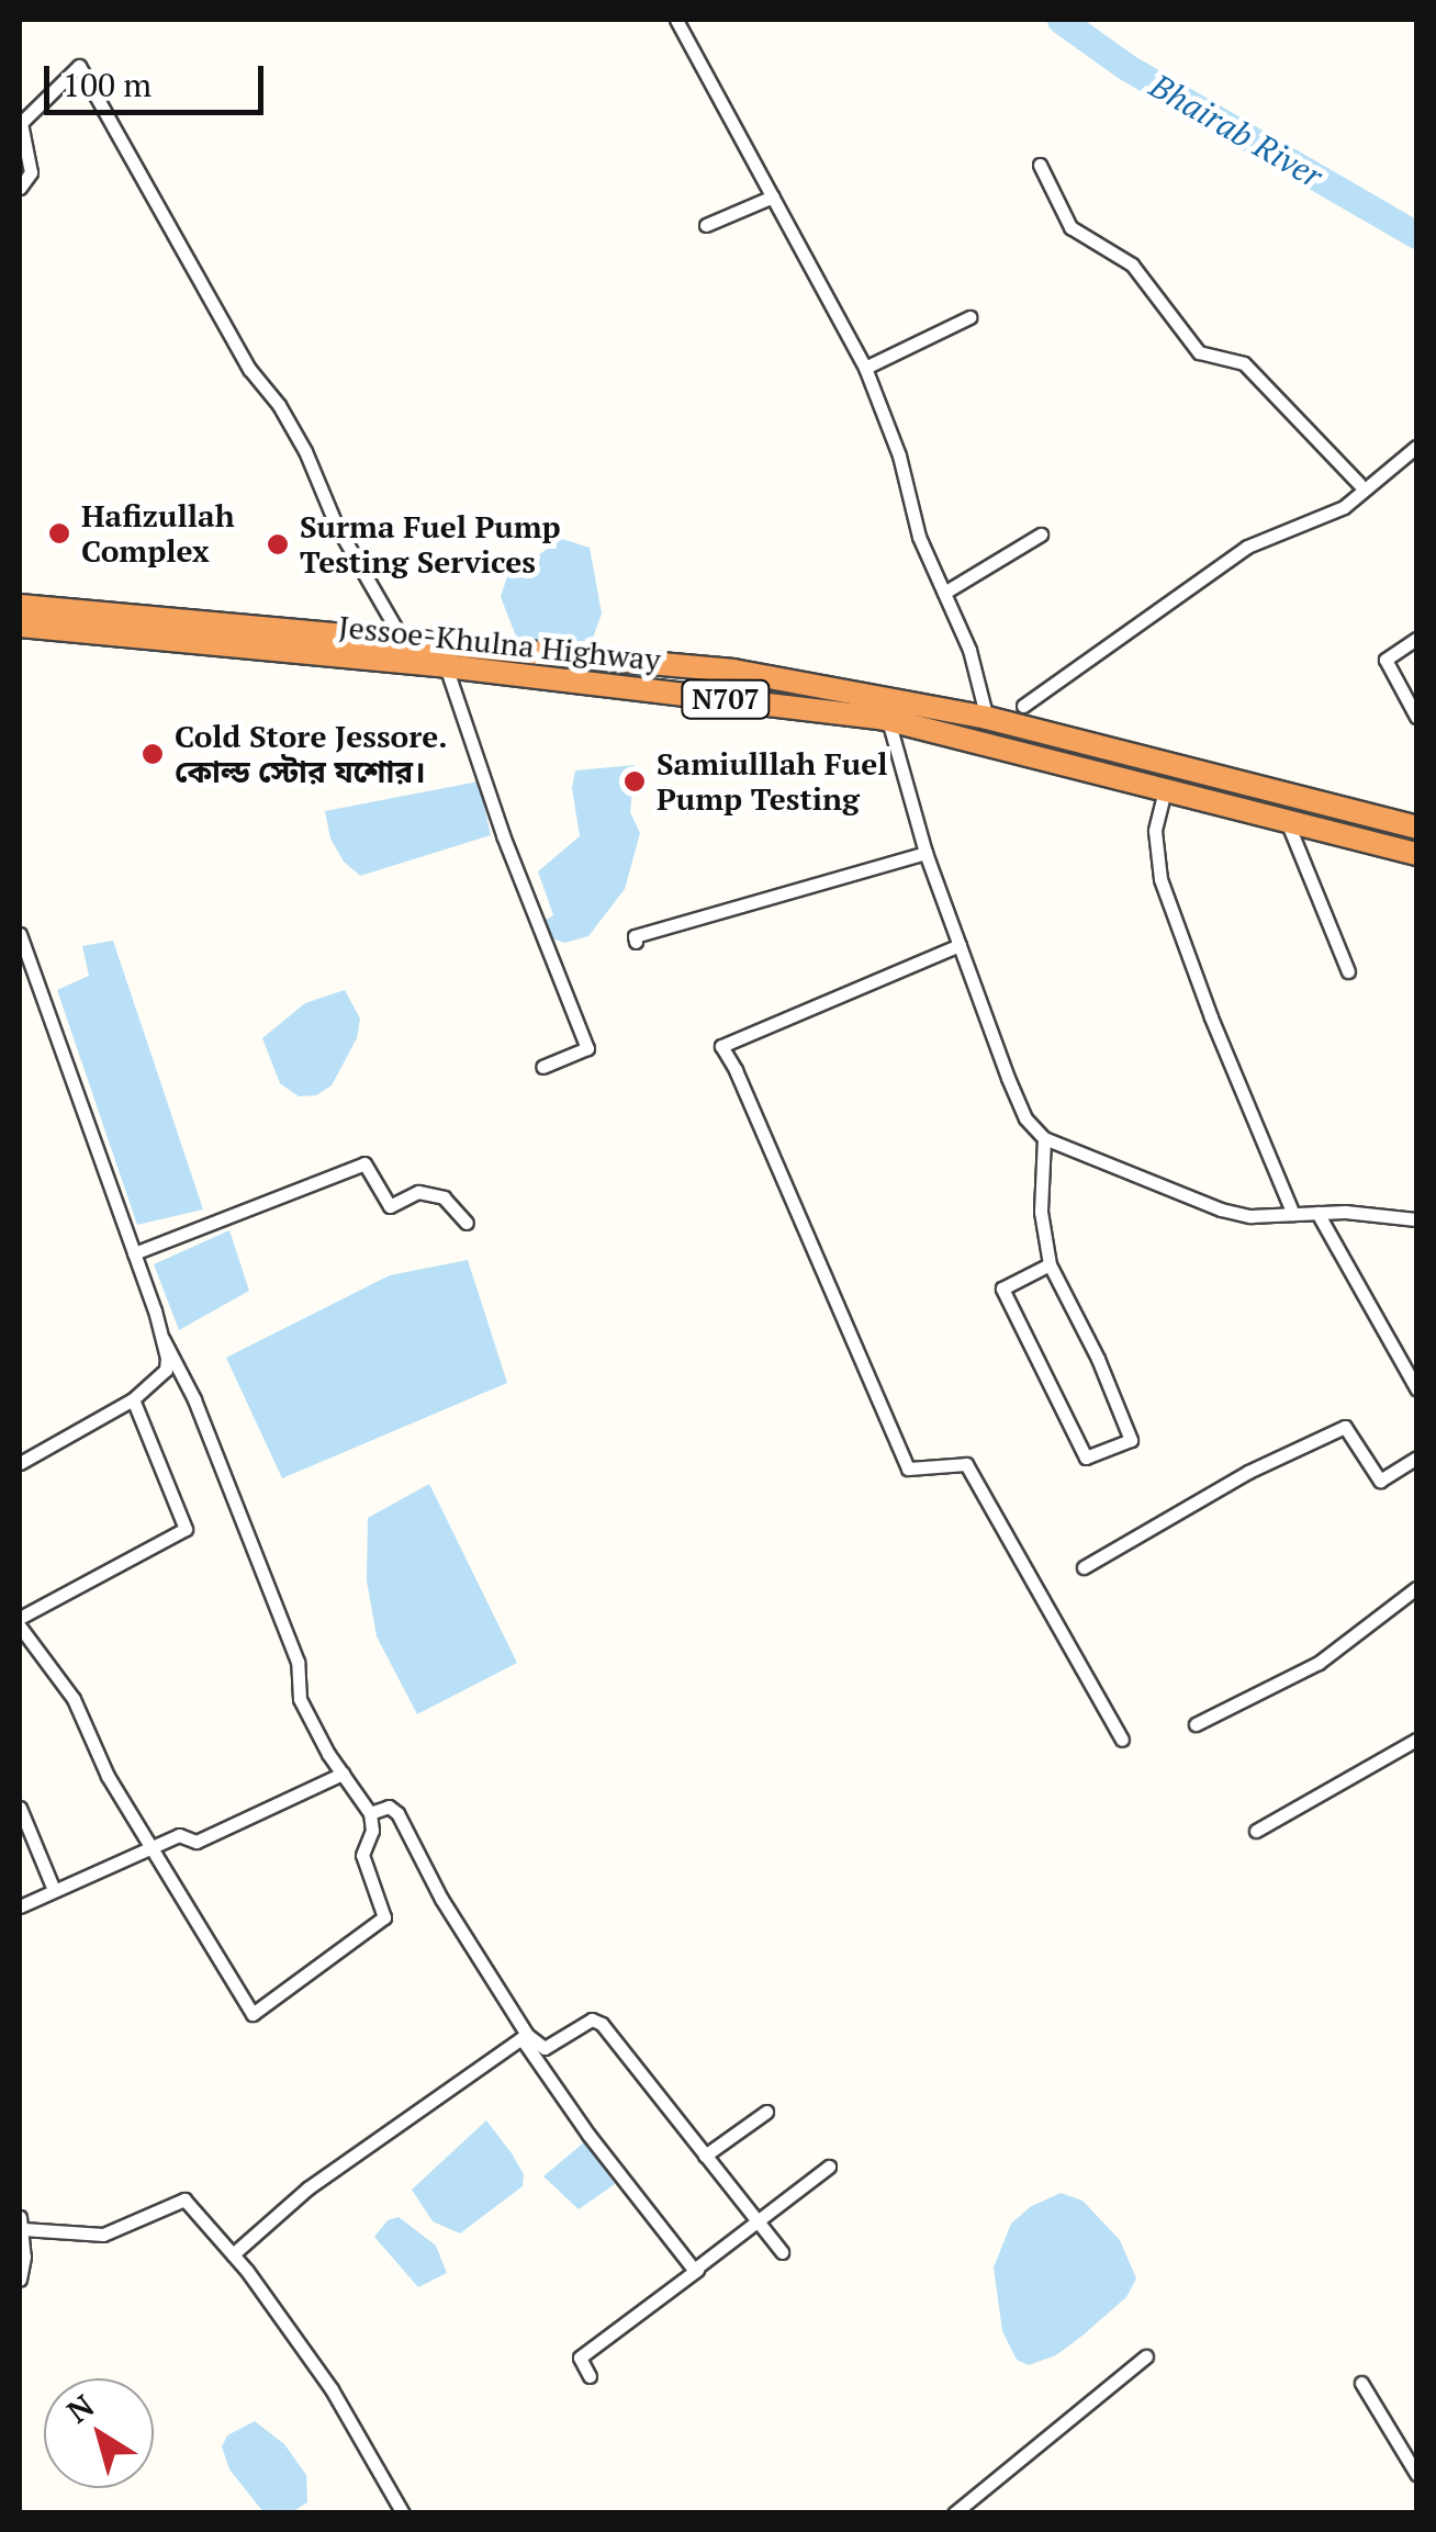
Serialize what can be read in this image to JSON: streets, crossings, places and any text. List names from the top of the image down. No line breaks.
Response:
{"streets":{"highway":["Jessoe-Khulna Highway","N707"]},"water":["Bhairab River"],"places":["Hafizullah Complex","Surma Fuel Pump Testing Services","Cold Store Jessore. কোল্ড স্টোর যশোর।","Samiulllah Fuel Pump Testing"],"scale_bar":"100 m","north":"top left"}
